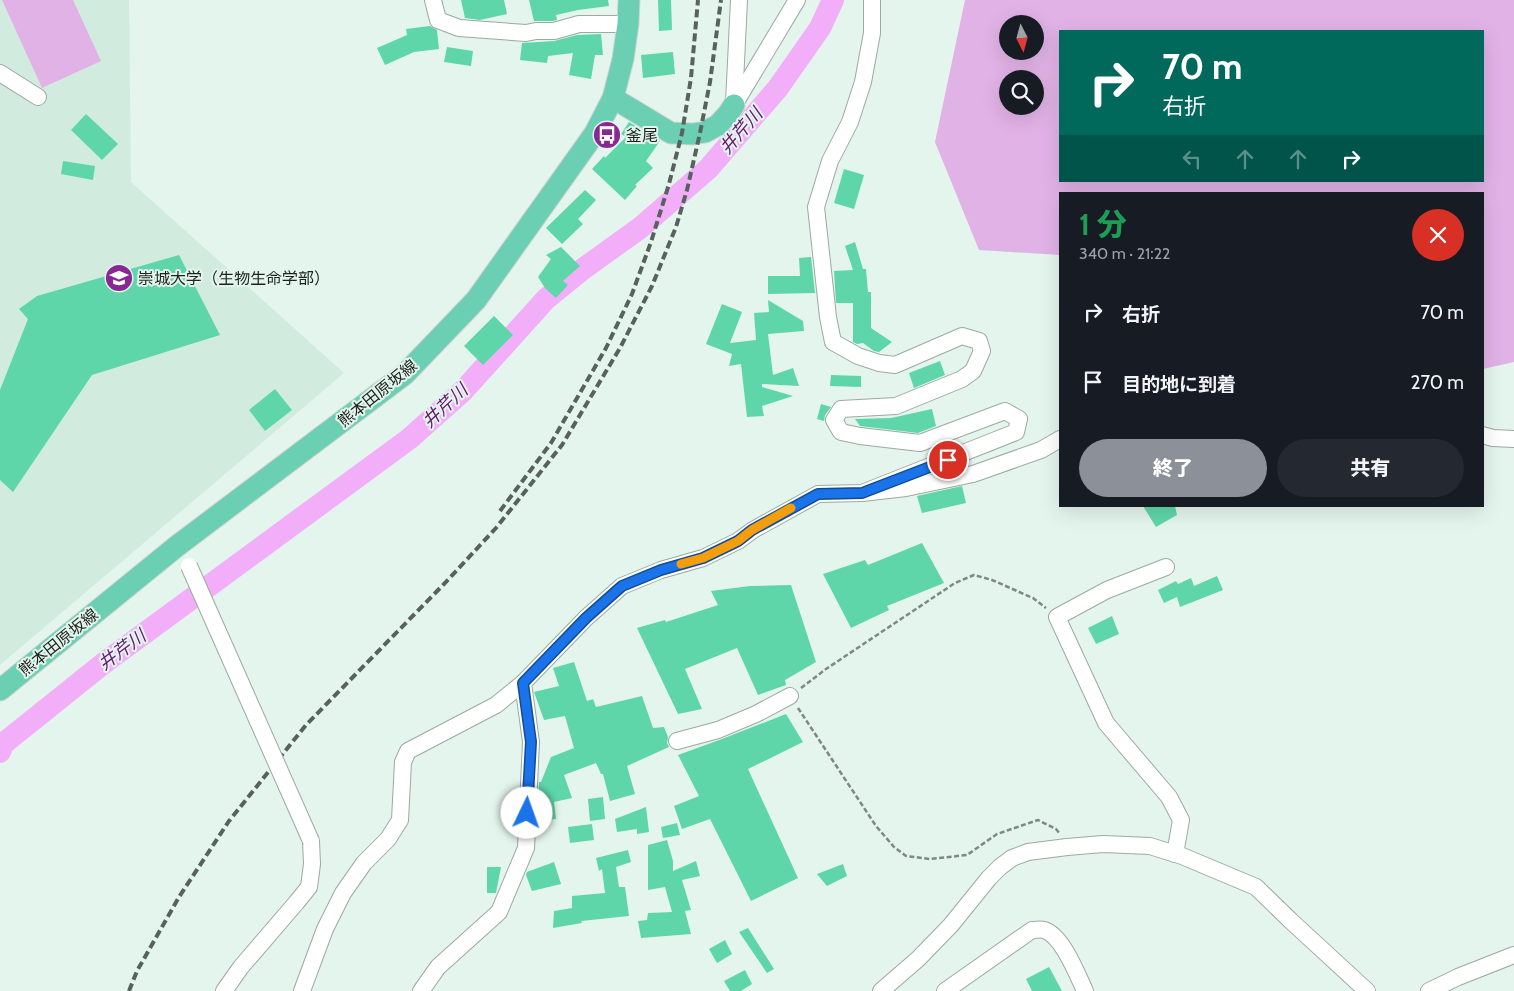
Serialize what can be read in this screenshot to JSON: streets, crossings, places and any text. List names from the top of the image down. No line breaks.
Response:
{"streets":{"main road":["熊本田原坂線"]},"water":["井芹川"],"places":{"bus stop":["釜尾"],"school or university":["崇城大学（生物生命学部）"]},"north":"bottom","page":{"turn":["70 m","右折"],"heading":["1 分","340 m · 21:22"],"list":[{"name":"右折","value":"70 m"},{"name":"目的地に到着","value":"270 m"}],"buttons":["終了","共有"]}}
